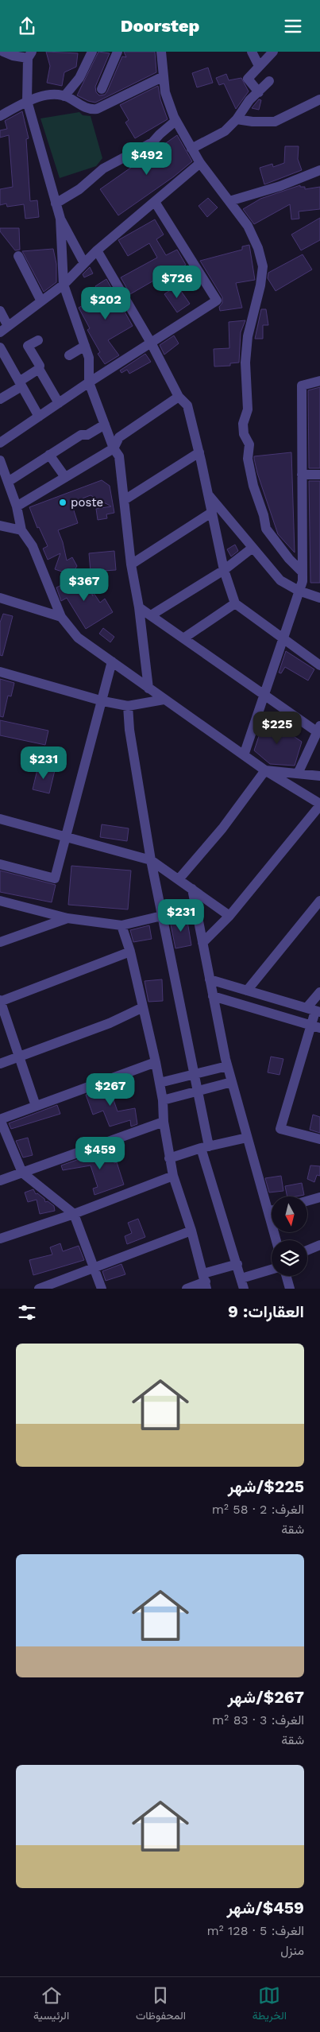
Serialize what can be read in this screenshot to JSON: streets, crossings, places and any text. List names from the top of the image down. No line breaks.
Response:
{"places":["poste"],"north":"bottom","page":{"header":"Doorstep","price":["$492","$726","$202","$367","$225","$231","$231","$267","$459"],"heading":"العقارات: 9","list":[{"name":"$225/شهر","note":"الغرف: 2 · 58 m² · شقة"},{"name":"$267/شهر","note":"الغرف: 3 · 83 m² · شقة"},{"name":"$459/شهر","note":"الغرف: 5 · 128 m² · منزل"}],"tabs":["الخريطة","المحفوظات","الرئيسية"]}}
